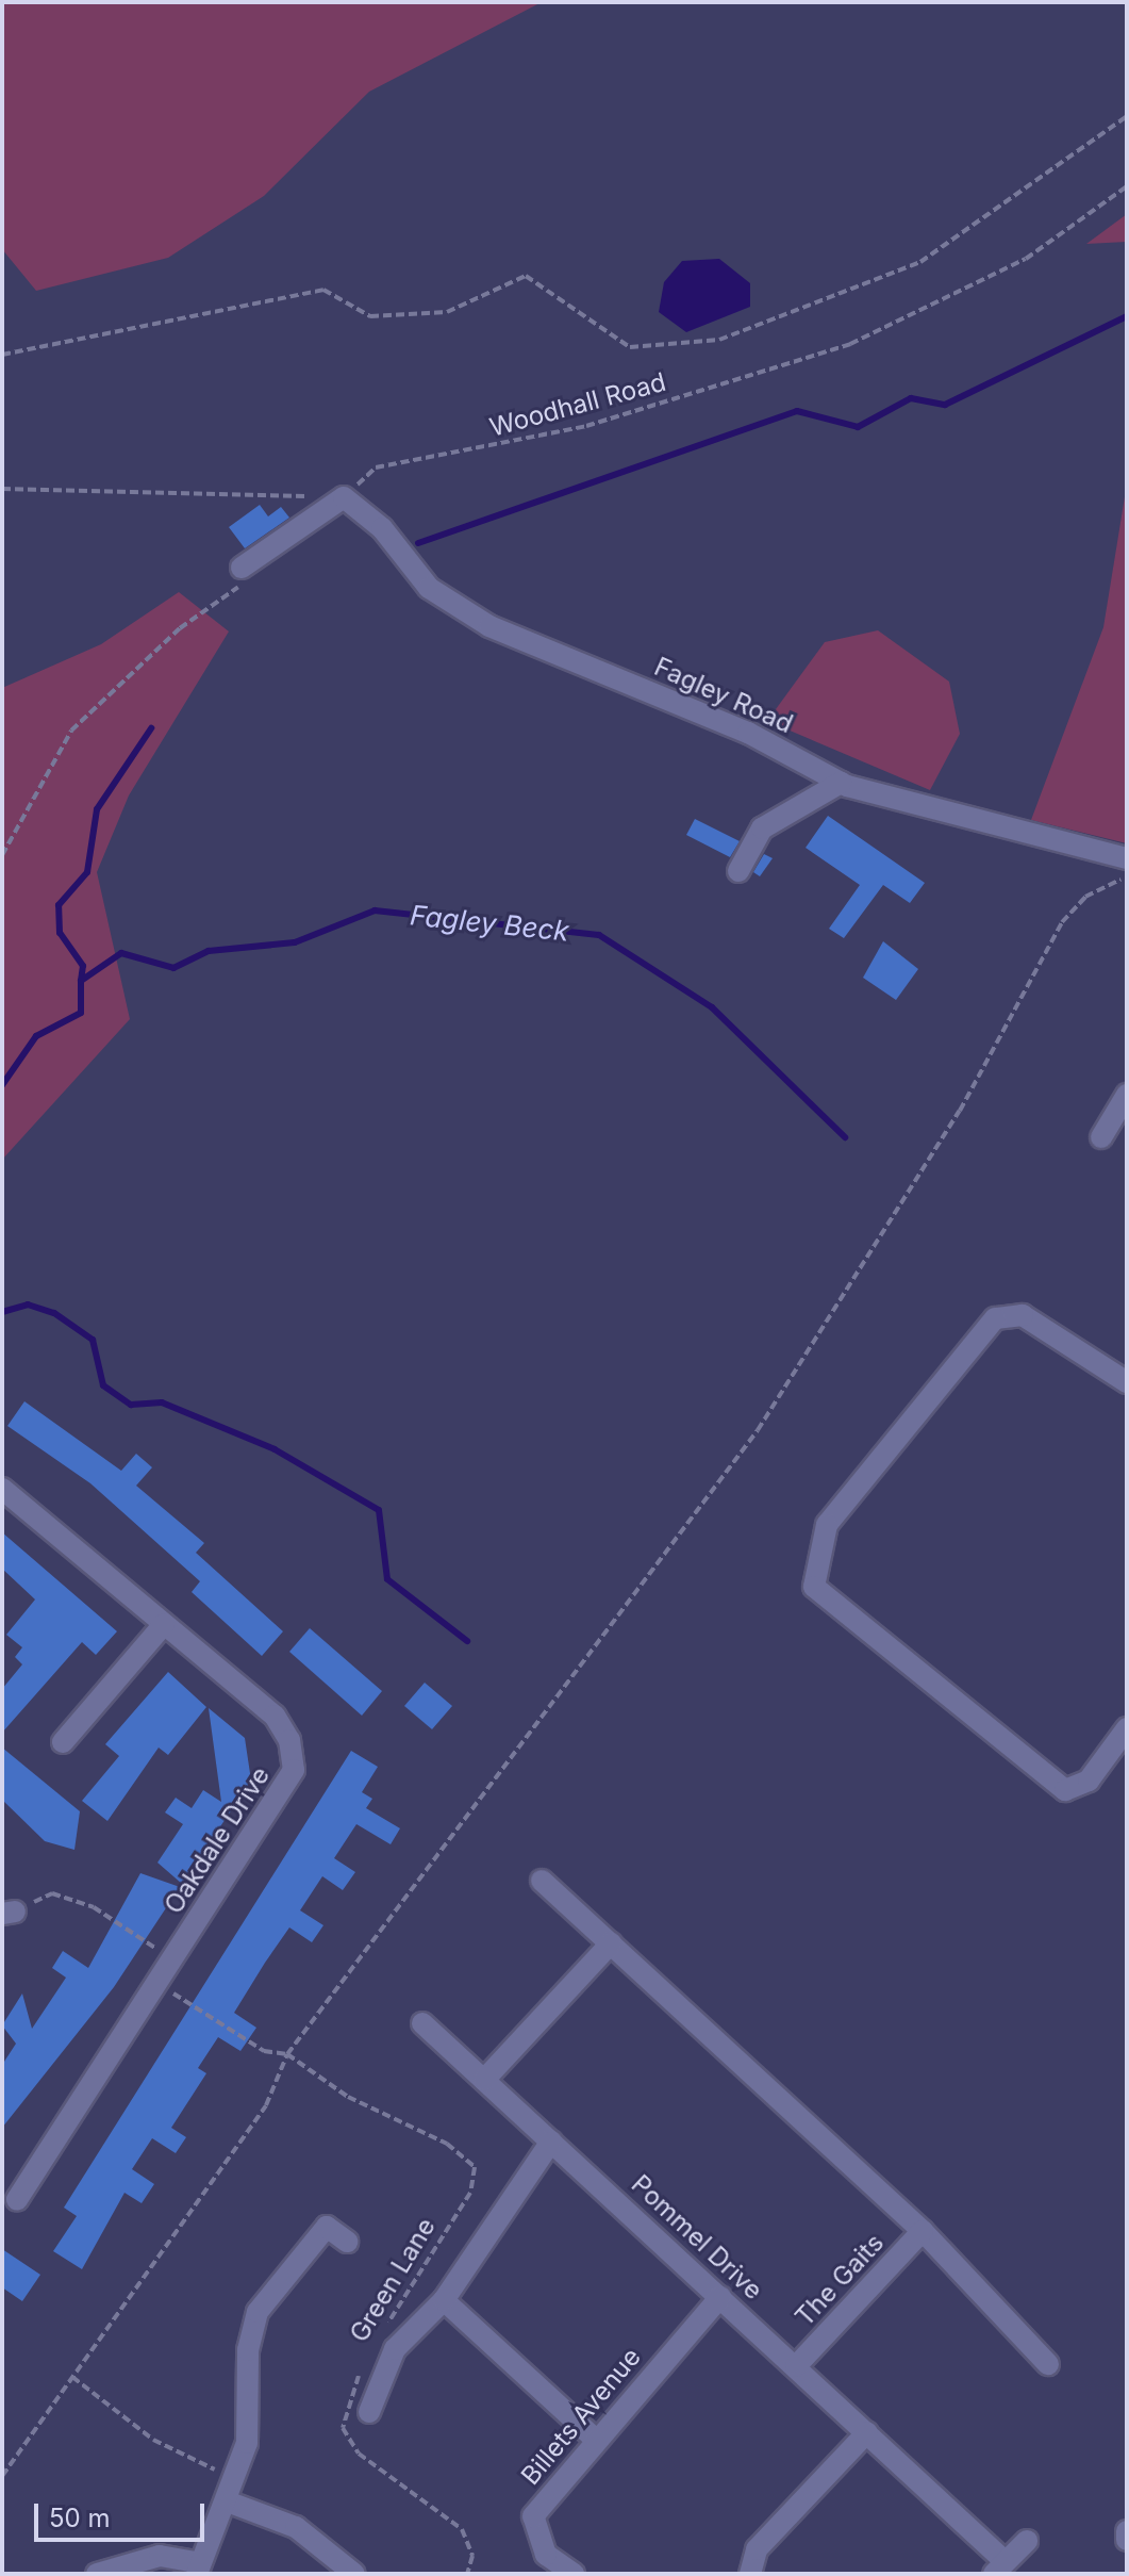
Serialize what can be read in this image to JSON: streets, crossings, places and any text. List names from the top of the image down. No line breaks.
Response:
{"streets":{"street":["Fagley Road","Oakdale Drive","Pommel Drive","The Gaits","Billets Avenue"],"path":["Woodhall Road","Green Lane"]},"crossings":[["Woodhall Road","Fagley Road"],["Pommel Drive","The Gaits"],["Pommel Drive","Billets Avenue"]],"water":["Fagley Beck"],"scale_bar":"50 m"}
